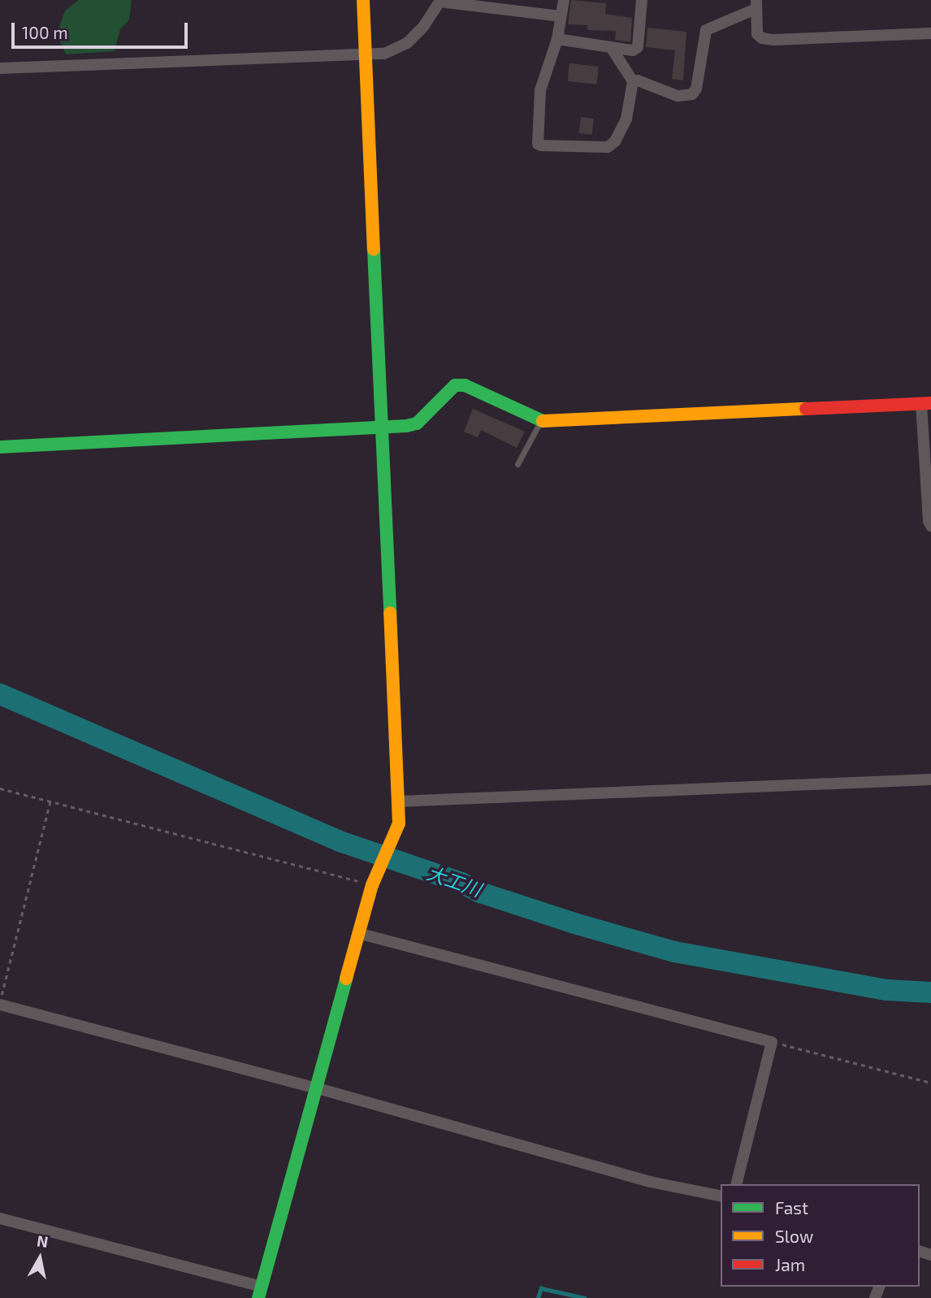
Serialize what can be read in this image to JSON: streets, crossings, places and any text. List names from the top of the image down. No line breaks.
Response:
{"water":["大工川"],"legend":["Fast","Slow","Jam"],"scale_bar":"100 m","north":"top"}
